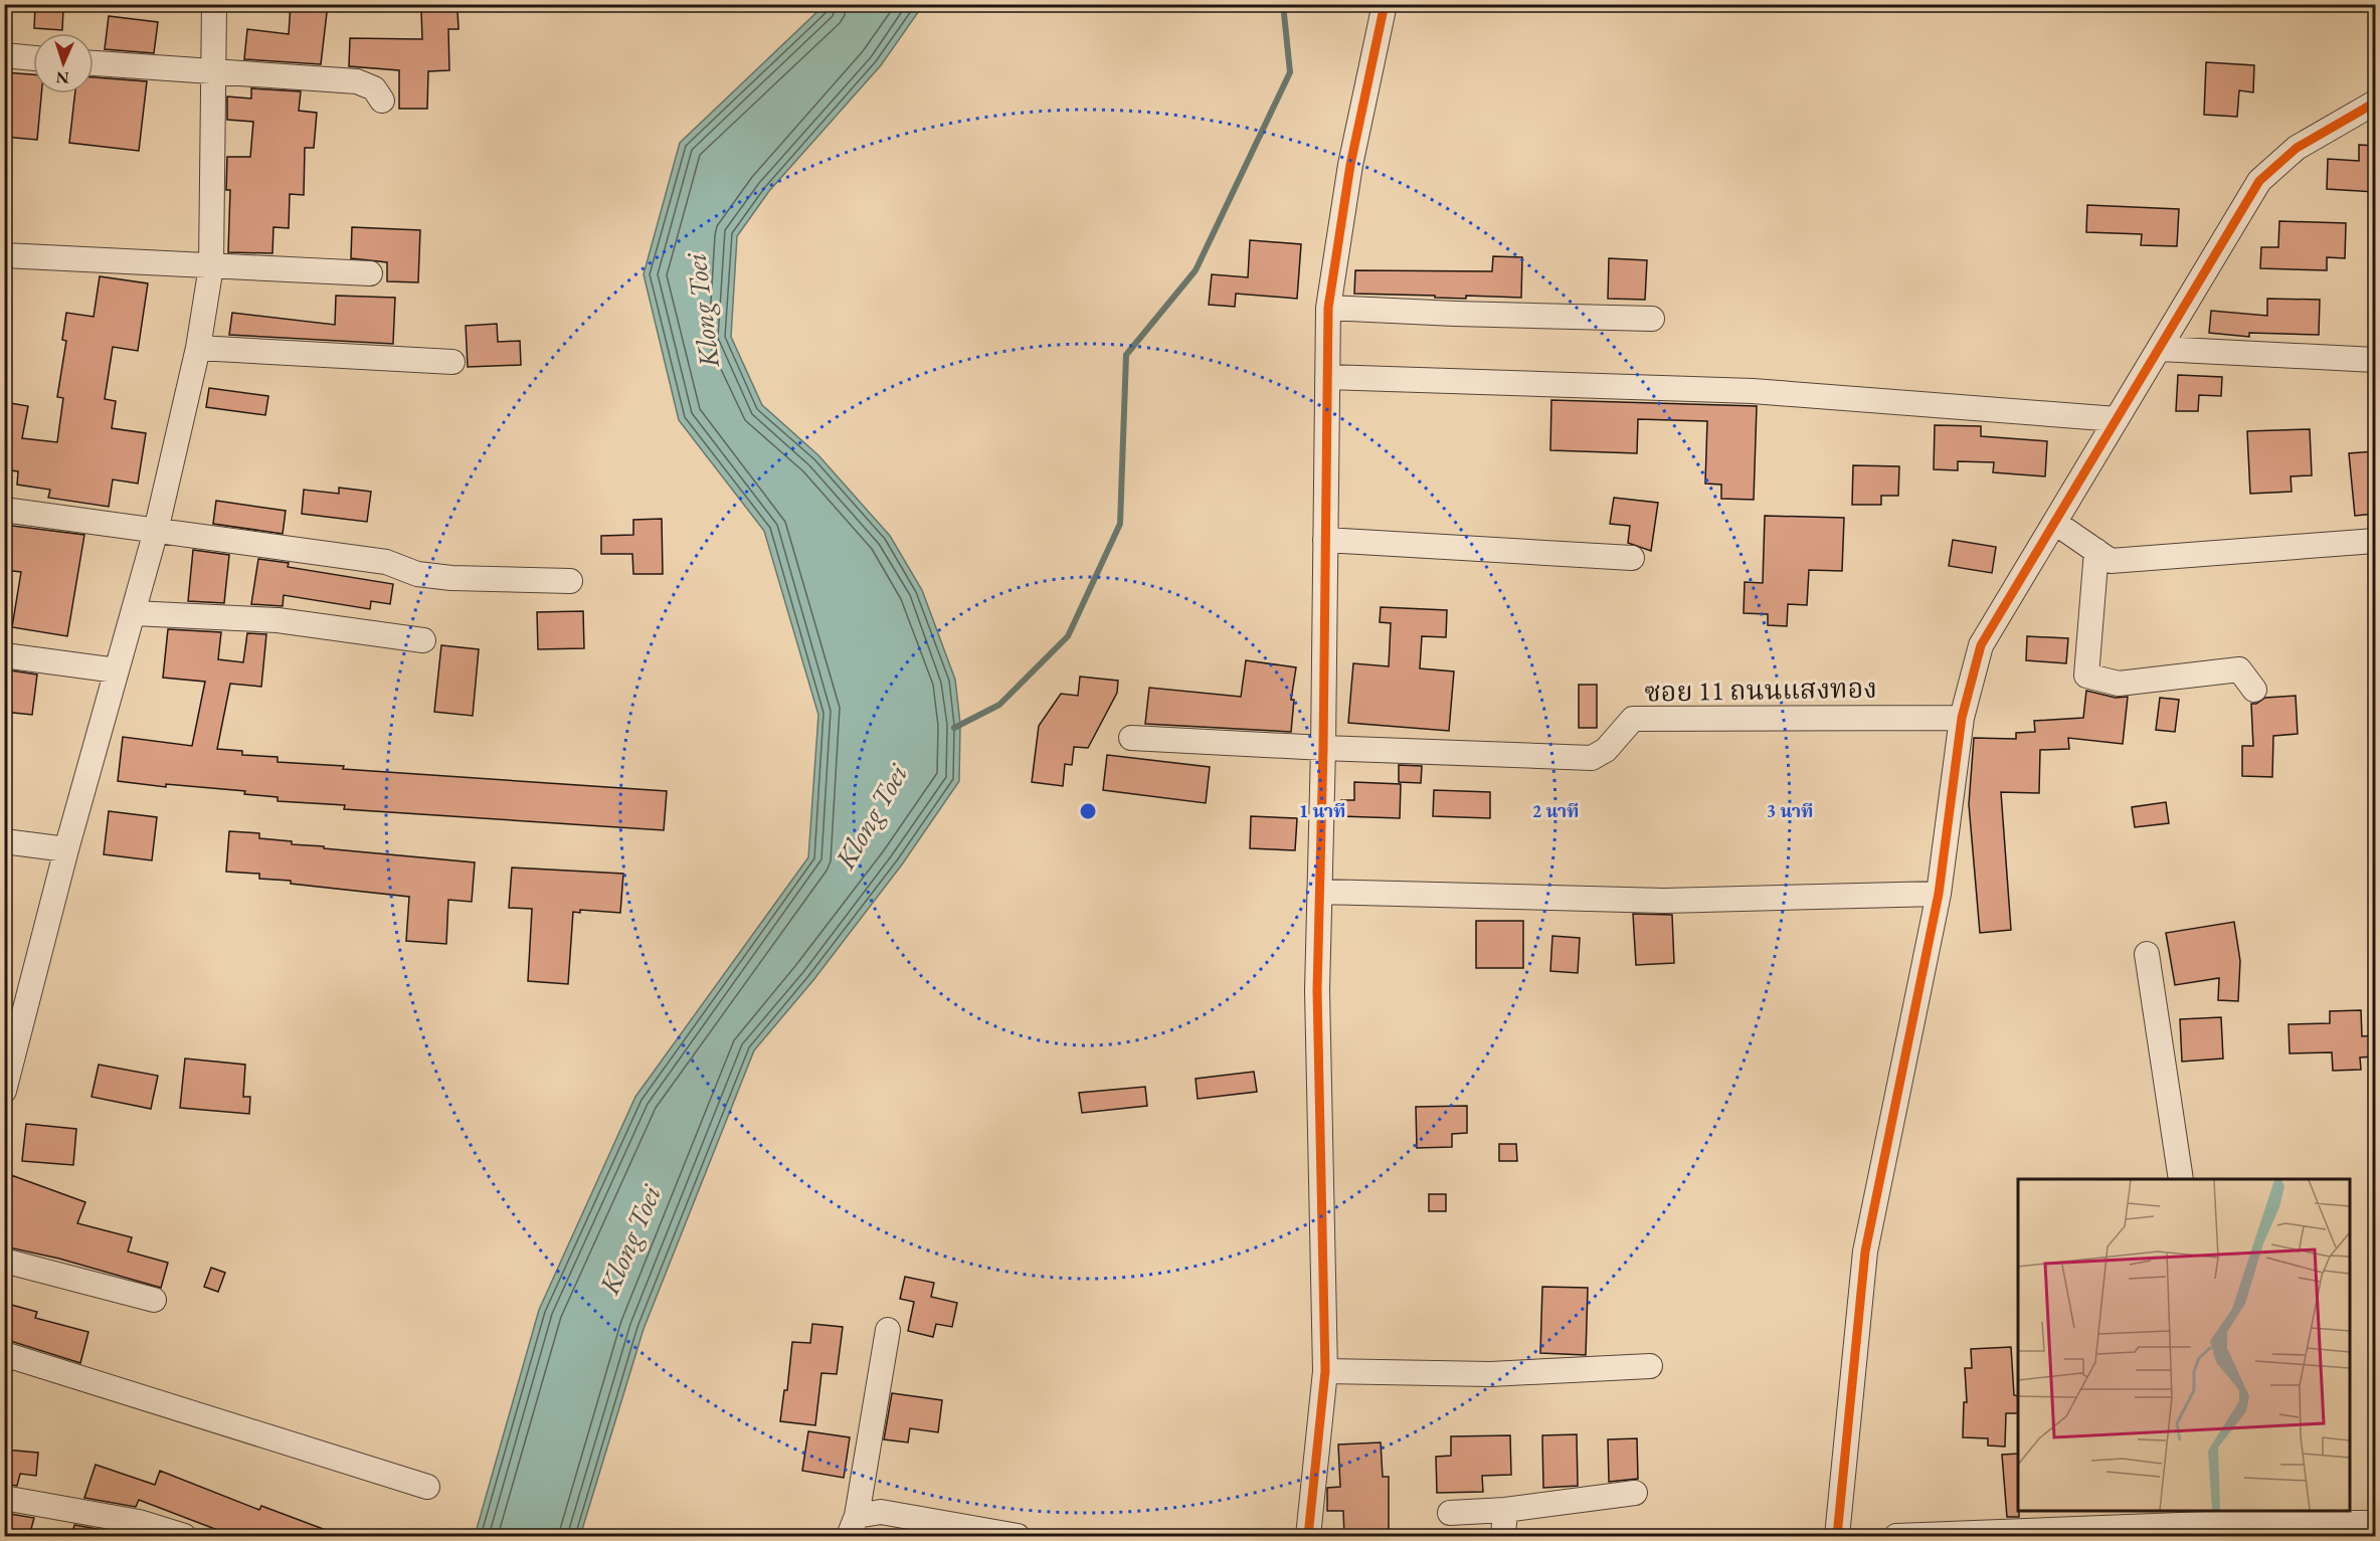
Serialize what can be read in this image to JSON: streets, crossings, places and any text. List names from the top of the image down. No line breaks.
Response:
{"streets":{"street":["ซอย 11 ถนนแสงทอง"]},"water":["Klong Toei"],"north":"bottom","rings":["1 นาที","2 นาที","3 นาที"]}
